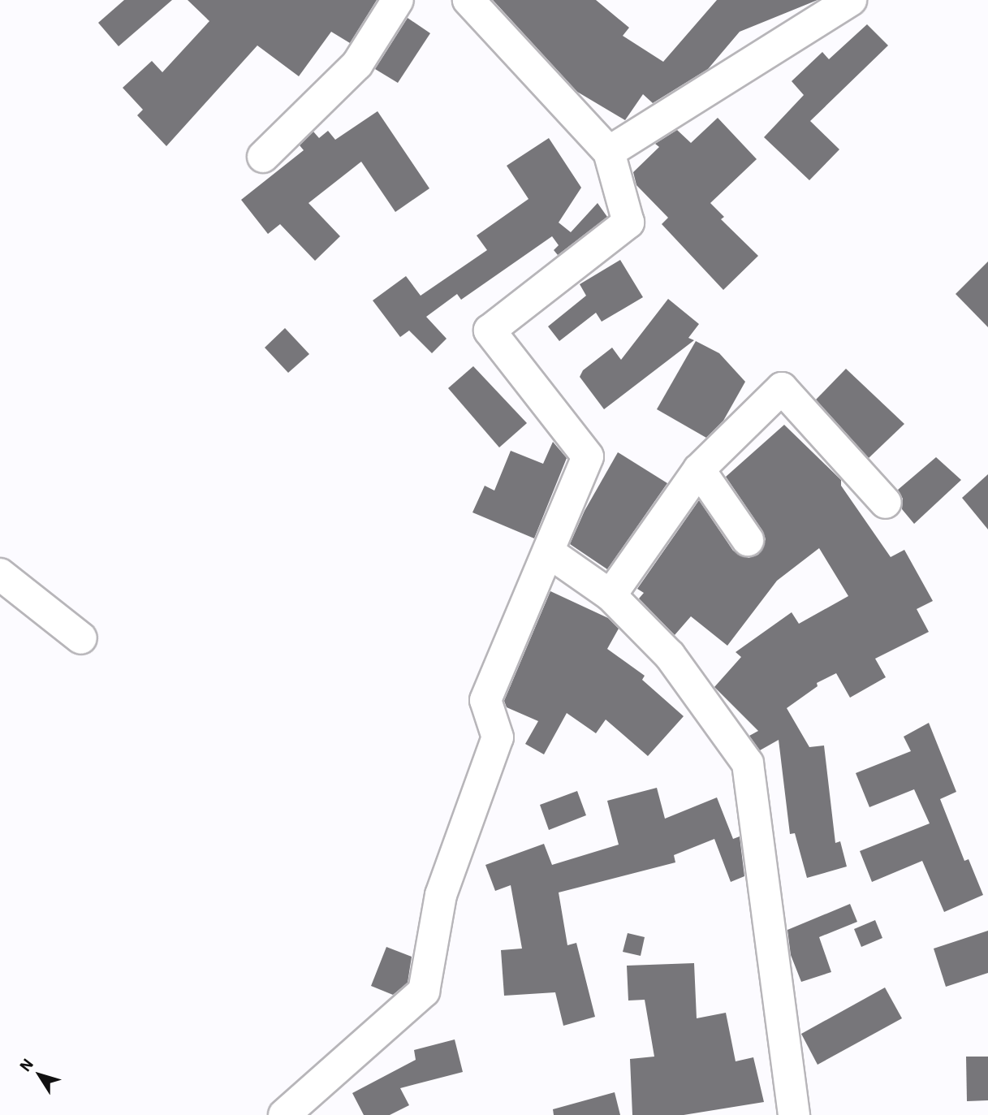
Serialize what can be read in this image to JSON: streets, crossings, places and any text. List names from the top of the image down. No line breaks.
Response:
{"north":"top left"}
